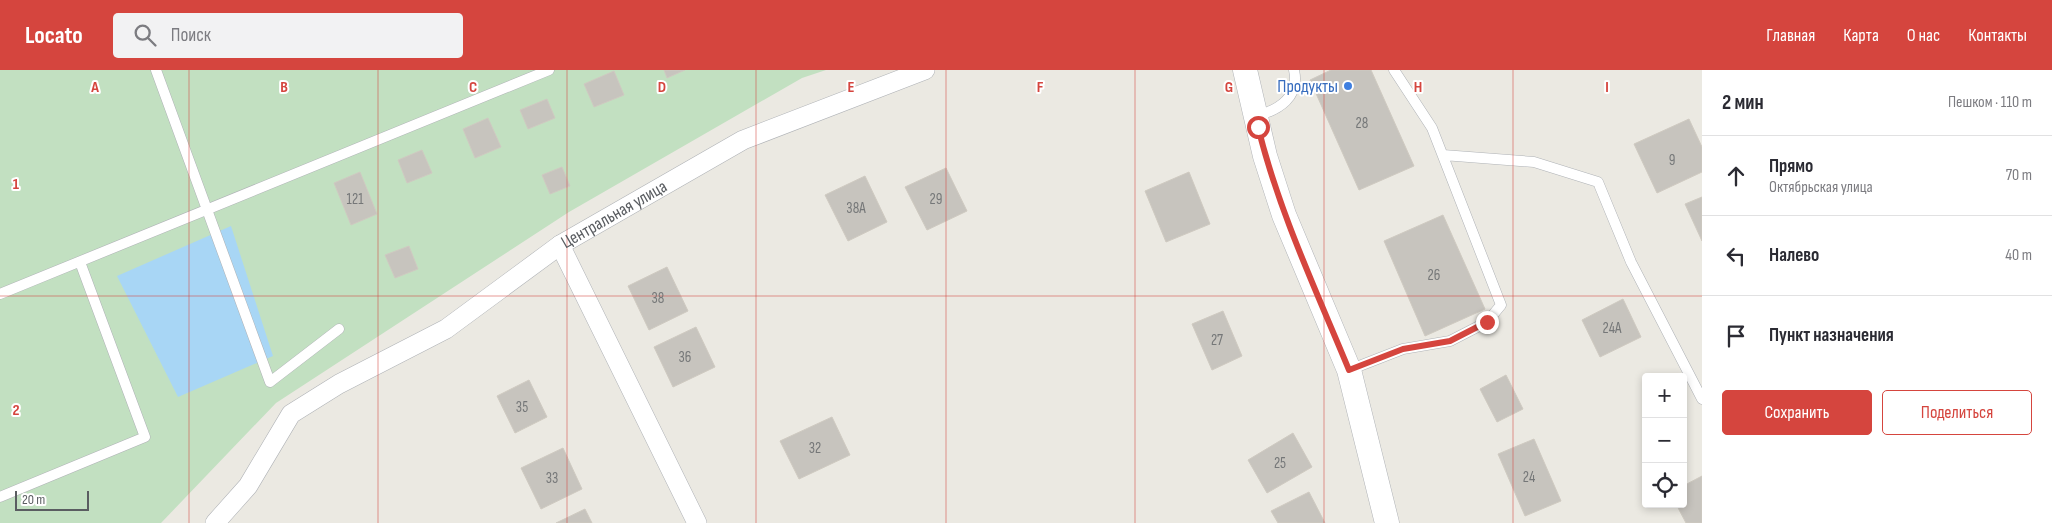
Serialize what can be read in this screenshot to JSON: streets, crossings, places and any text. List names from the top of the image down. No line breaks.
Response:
{"streets":{"street":["Центральная улица"]},"places":["Продукты"],"house_numbers":["28","9","121","29","38А","26","38","24А","27","36","35","32","25","24","33"],"scale_bar":"20 m","page":{"header":"Locato","search":"Поиск","nav":["Главная","Карта","О нас","Контакты"],"heading":["2 мин","Пешком · 110 m"],"list":[["Прямо","Октябрьская улица","70 m"],["Налево","40 m"],"Пункт назначения"],"map_buttons":["+","−"],"buttons":["Сохранить","Поделиться"],"scale":"20 m"},"grid":{"columns":["A","B","C","D","E","F","G","H","I"],"rows":["1","2"]}}
